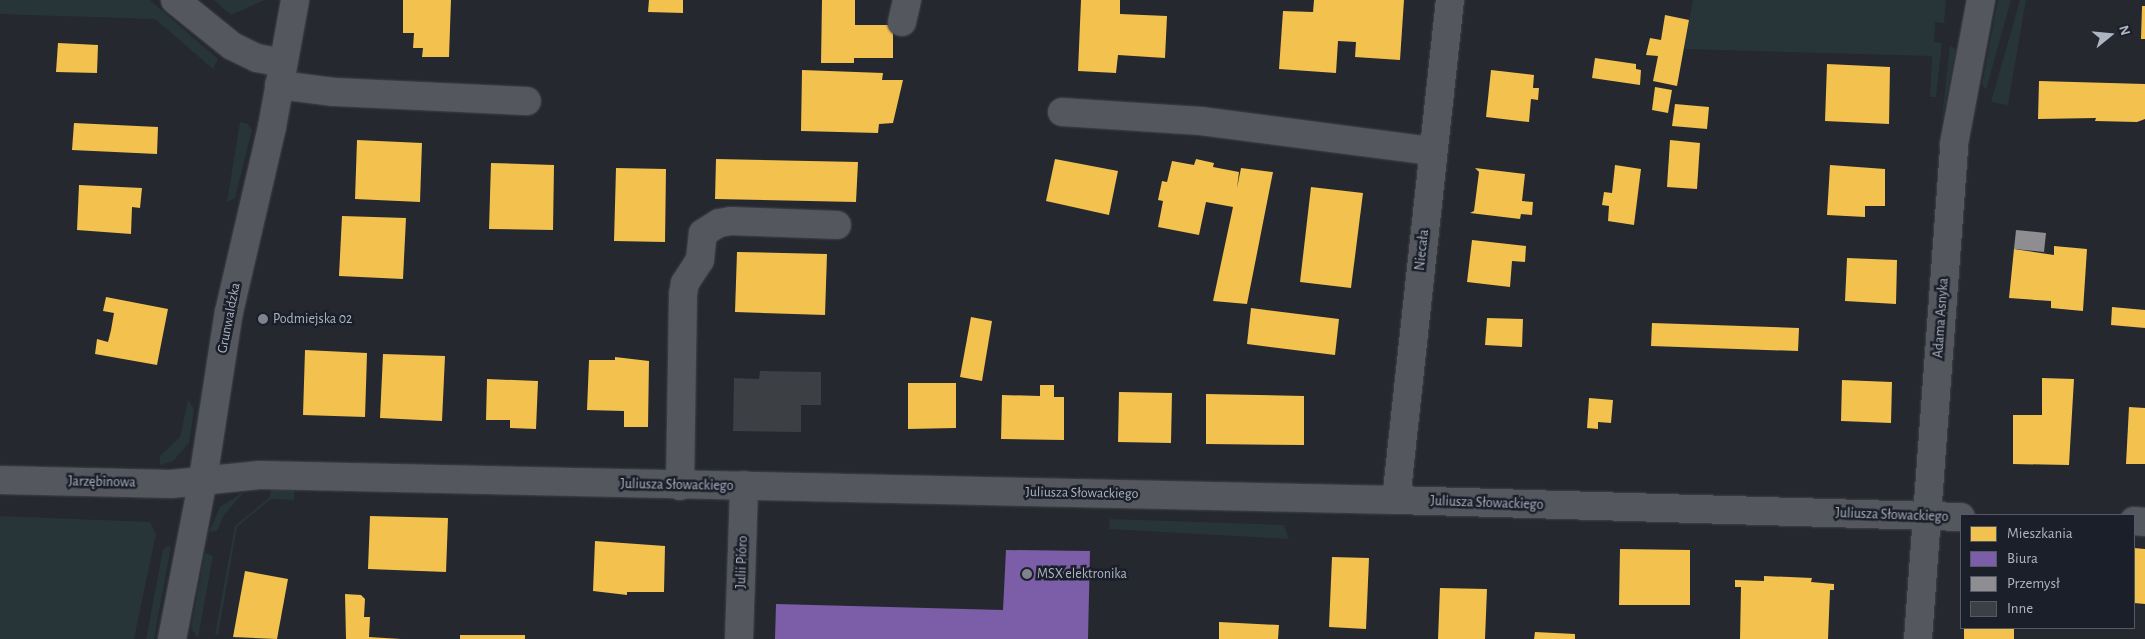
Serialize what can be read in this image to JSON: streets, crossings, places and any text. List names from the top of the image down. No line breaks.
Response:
{"streets":{"street":["Niecała","Grunwaldzka","Adama Asnyka","Jarzębinowa","Juliusza Słowackiego","Julii Pióro"]},"crossings":[["Niecała","Juliusza Słowackiego"],["Grunwaldzka","Jarzębinowa"],["Grunwaldzka","Juliusza Słowackiego"],["Adama Asnyka","Juliusza Słowackiego"],["Jarzębinowa","Juliusza Słowackiego"],["Juliusza Słowackiego","Julii Pióro"]],"places":["Podmiejska 02","MSX elektronika"],"legend":["Mieszkania","Biura","Przemysł","Inne"],"north":"right"}
